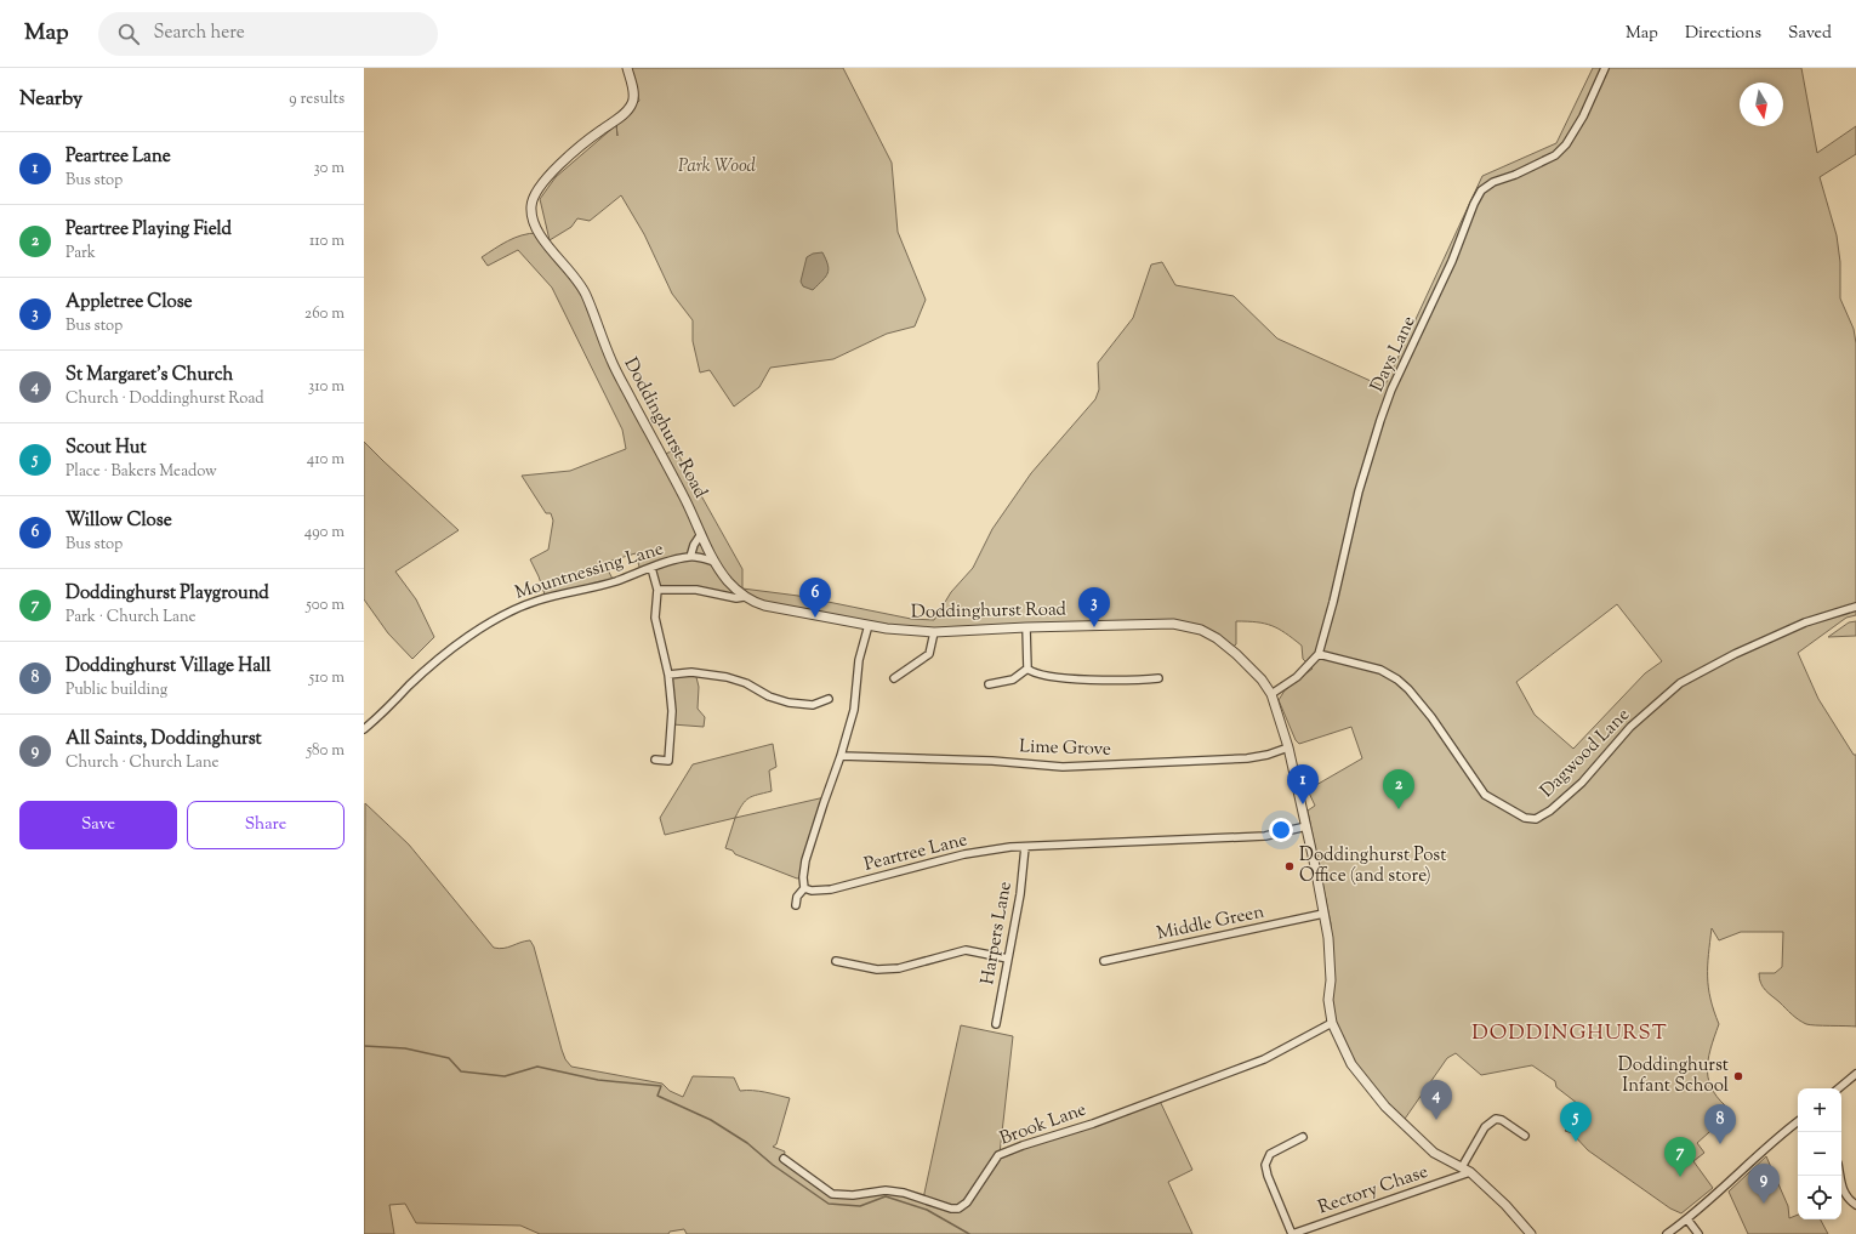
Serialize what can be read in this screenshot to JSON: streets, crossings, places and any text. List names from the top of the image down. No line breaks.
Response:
{"streets":{"street":["Days Lane","Doddinghurst Road","Mountnessing Lane","Lime Grove","Dagwood Lane","Peartree Lane","Middle Green","Harpers Lane","Brook Lane","Rectory Chase"]},"crossings":[["Days Lane","Doddinghurst Road"],["Days Lane","Dagwood Lane"],["Doddinghurst Road","Mountnessing Lane"],["Doddinghurst Road","Lime Grove"],["Doddinghurst Road","Peartree Lane"],["Doddinghurst Road","Middle Green"],["Doddinghurst Road","Brook Lane"],["Doddinghurst Road","Rectory Chase"],["Peartree Lane","Harpers Lane"]],"districts":["DODDINGHURST"],"parks":["Park Wood"],"places":["Doddinghurst Post Office (and store)","Doddinghurst Infant School"],"north":"bottom","page":{"header":"Map","search":"Search here","nav":["Map","Directions","Saved"],"heading":["Nearby","9 results"],"list":[{"mark":"1","name":"Peartree Lane","note":"Bus stop","value":"30 m"},{"mark":"2","name":"Peartree Playing Field","note":"Park","value":"110 m"},{"mark":"3","name":"Appletree Close","note":"Bus stop","value":"260 m"},{"mark":"4","name":"St Margaret's Church","note":"Church · Doddinghurst Road","value":"310 m"},{"mark":"5","name":"Scout Hut","note":"Place · Bakers Meadow","value":"410 m"},{"mark":"6","name":"Willow Close","note":"Bus stop","value":"490 m"},{"mark":"7","name":"Doddinghurst Playground","note":"Park · Church Lane","value":"500 m"},{"mark":"8","name":"Doddinghurst Village Hall","note":"Public building","value":"510 m"},{"mark":"9","name":"All Saints, Doddinghurst","note":"Church · Church Lane","value":"580 m"}],"pins":["6","3","1","2","4","5","8","7","9"],"buttons":["Save","Share"],"map_buttons":["+","−"]}}
